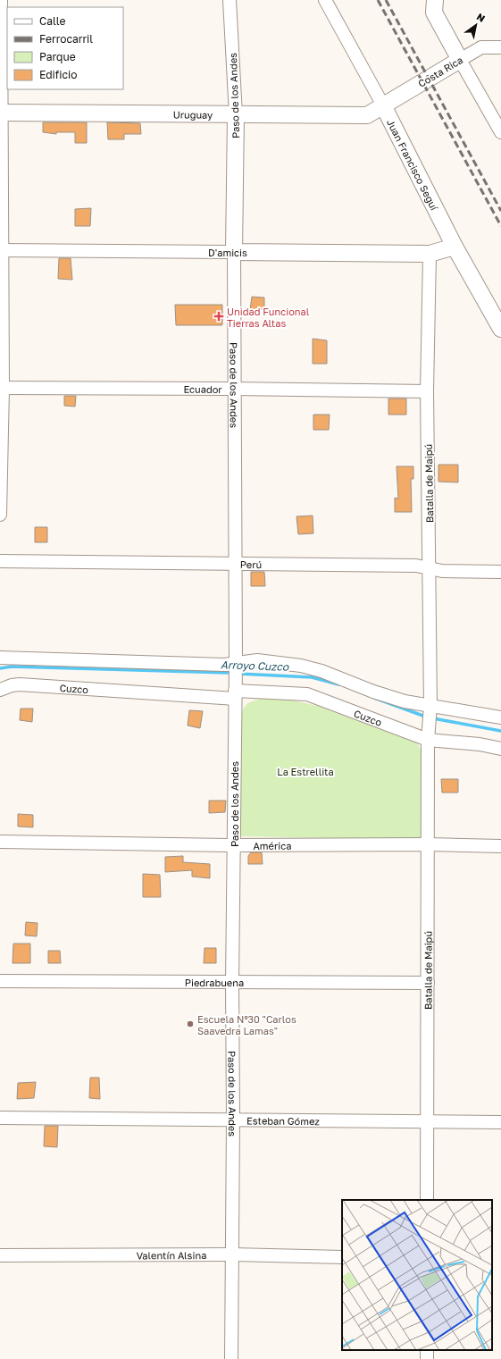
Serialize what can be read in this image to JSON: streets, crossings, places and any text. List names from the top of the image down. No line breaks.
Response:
{"streets":{"street":["Costa Rica","Paso de los Andes","Uruguay","Juan Francisco Seguí","D'amicis","Ecuador","Batalla de Maipú","Perú","Cuzco","América","Piedrabuena","Esteban Gómez","Valentín Alsina"]},"crossings":[["Costa Rica","Uruguay"],["Costa Rica","Juan Francisco Seguí"],["Paso de los Andes","Uruguay"],["Paso de los Andes","D'amicis"],["Paso de los Andes","Ecuador"],["Paso de los Andes","Perú"],["Paso de los Andes","Cuzco"],["Paso de los Andes","América"],["Paso de los Andes","Piedrabuena"],["Paso de los Andes","Esteban Gómez"],["Paso de los Andes","Valentín Alsina"],["Uruguay","Juan Francisco Seguí"],["Juan Francisco Seguí","D'amicis"],["D'amicis","Batalla de Maipú"],["Ecuador","Batalla de Maipú"],["Batalla de Maipú","Perú"],["Batalla de Maipú","Cuzco"],["Batalla de Maipú","América"],["Batalla de Maipú","Piedrabuena"],["Batalla de Maipú","Esteban Gómez"]],"water":["Arroyo Cuzco"],"parks":["La Estrellita"],"places":{"health":["Unidad Funcional Tierras Altas"],"other":["Escuela Nº30 \"Carlos Saavedra Lamas\""]},"legend":["Calle","Ferrocarril","Parque","Edificio"],"north":"top right"}
